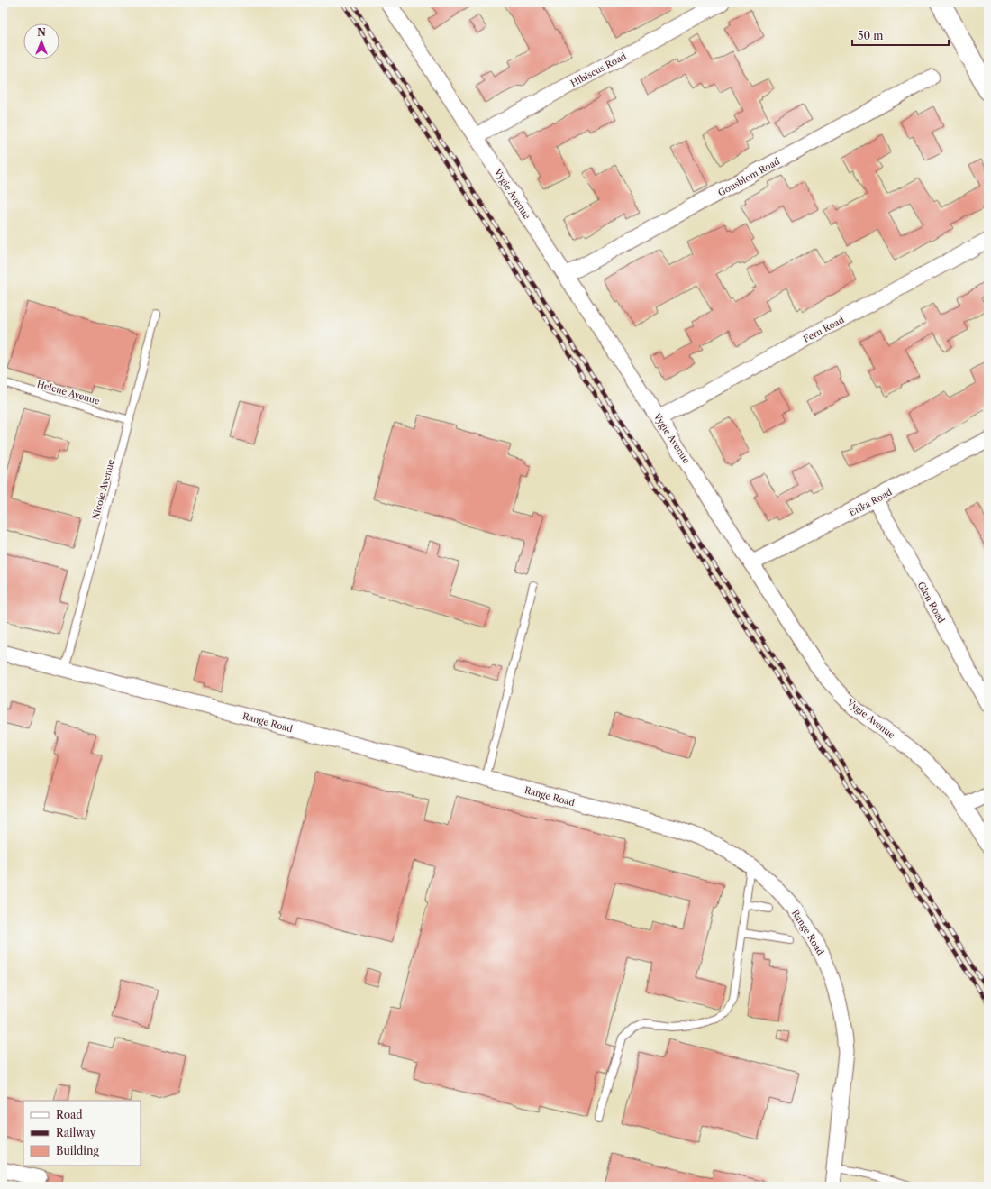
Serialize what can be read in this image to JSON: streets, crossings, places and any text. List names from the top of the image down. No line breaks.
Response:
{"streets":{"street":["Hibiscus Road","Gousblom Road","Vygie Avenue","Fern Road","Erika Road","Glen Road","Range Road"],"lane":["Helene Avenue","Nicole Avenue"]},"crossings":[["Hibiscus Road","Vygie Avenue"],["Gousblom Road","Vygie Avenue"],["Vygie Avenue","Fern Road"],["Vygie Avenue","Erika Road"],["Helene Avenue","Nicole Avenue"],["Nicole Avenue","Range Road"],["Erika Road","Glen Road"]],"legend":["Road","Railway","Building"],"scale_bar":"50 m","north":"top"}
